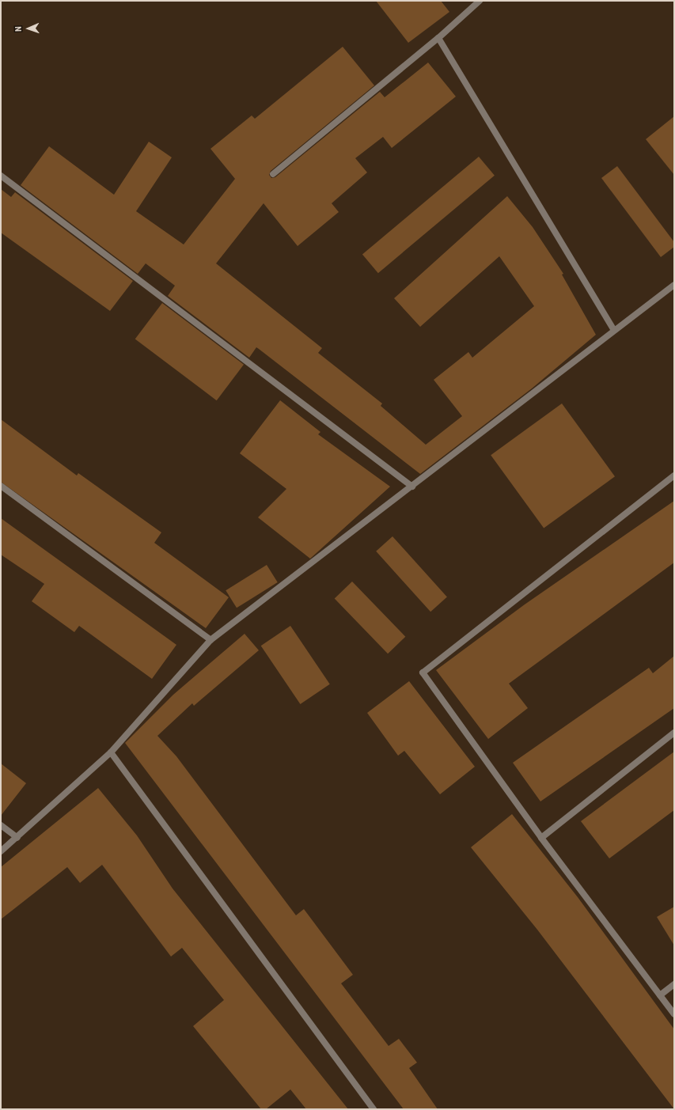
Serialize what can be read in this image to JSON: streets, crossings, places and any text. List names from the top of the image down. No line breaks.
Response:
{"north":"left"}
